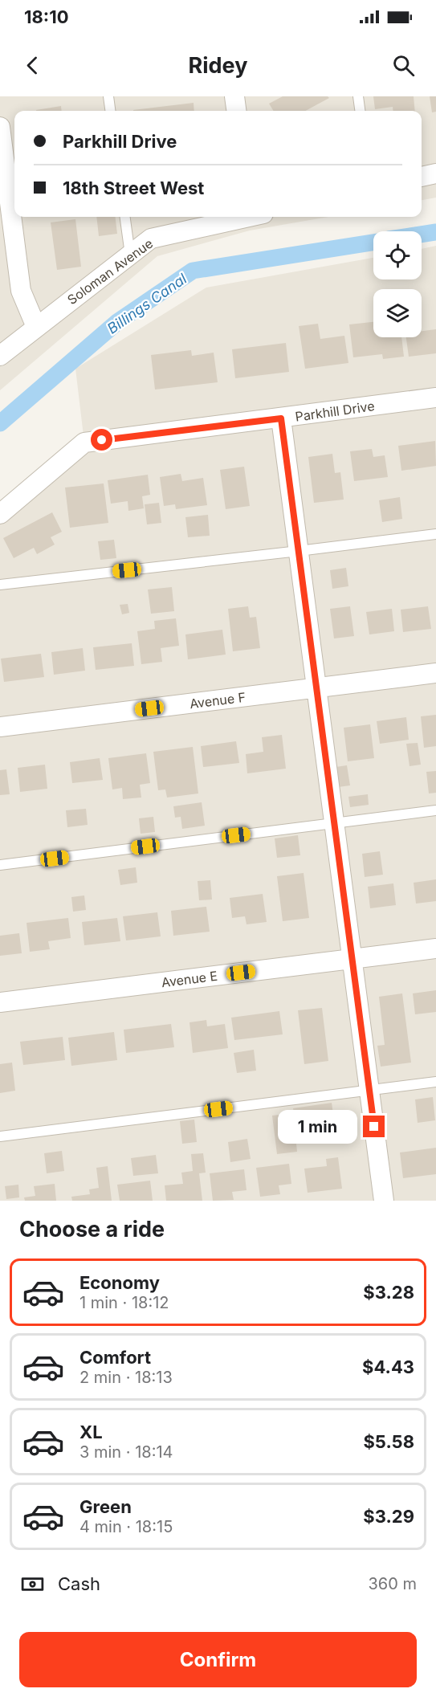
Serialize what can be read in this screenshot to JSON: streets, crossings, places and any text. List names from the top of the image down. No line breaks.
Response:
{"streets":{"street":["Soloman Avenue","Parkhill Drive","Avenue F","Avenue E"]},"water":["Billings Canal"],"page":{"status":"18:10","header":"Ridey","banner":["Parkhill Drive","18th Street West"],"bubble":"1 min","heading":"Choose a ride","list":[{"name":"Economy","note":"1 min · 18:12","value":"$3.28"},{"name":"Comfort","note":"2 min · 18:13","value":"$4.43"},{"name":"XL","note":"3 min · 18:14","value":"$5.58"},{"name":"Green","note":"4 min · 18:15","value":"$3.29"}],"pay":["Cash","360 m"],"buttons":"Confirm"}}
